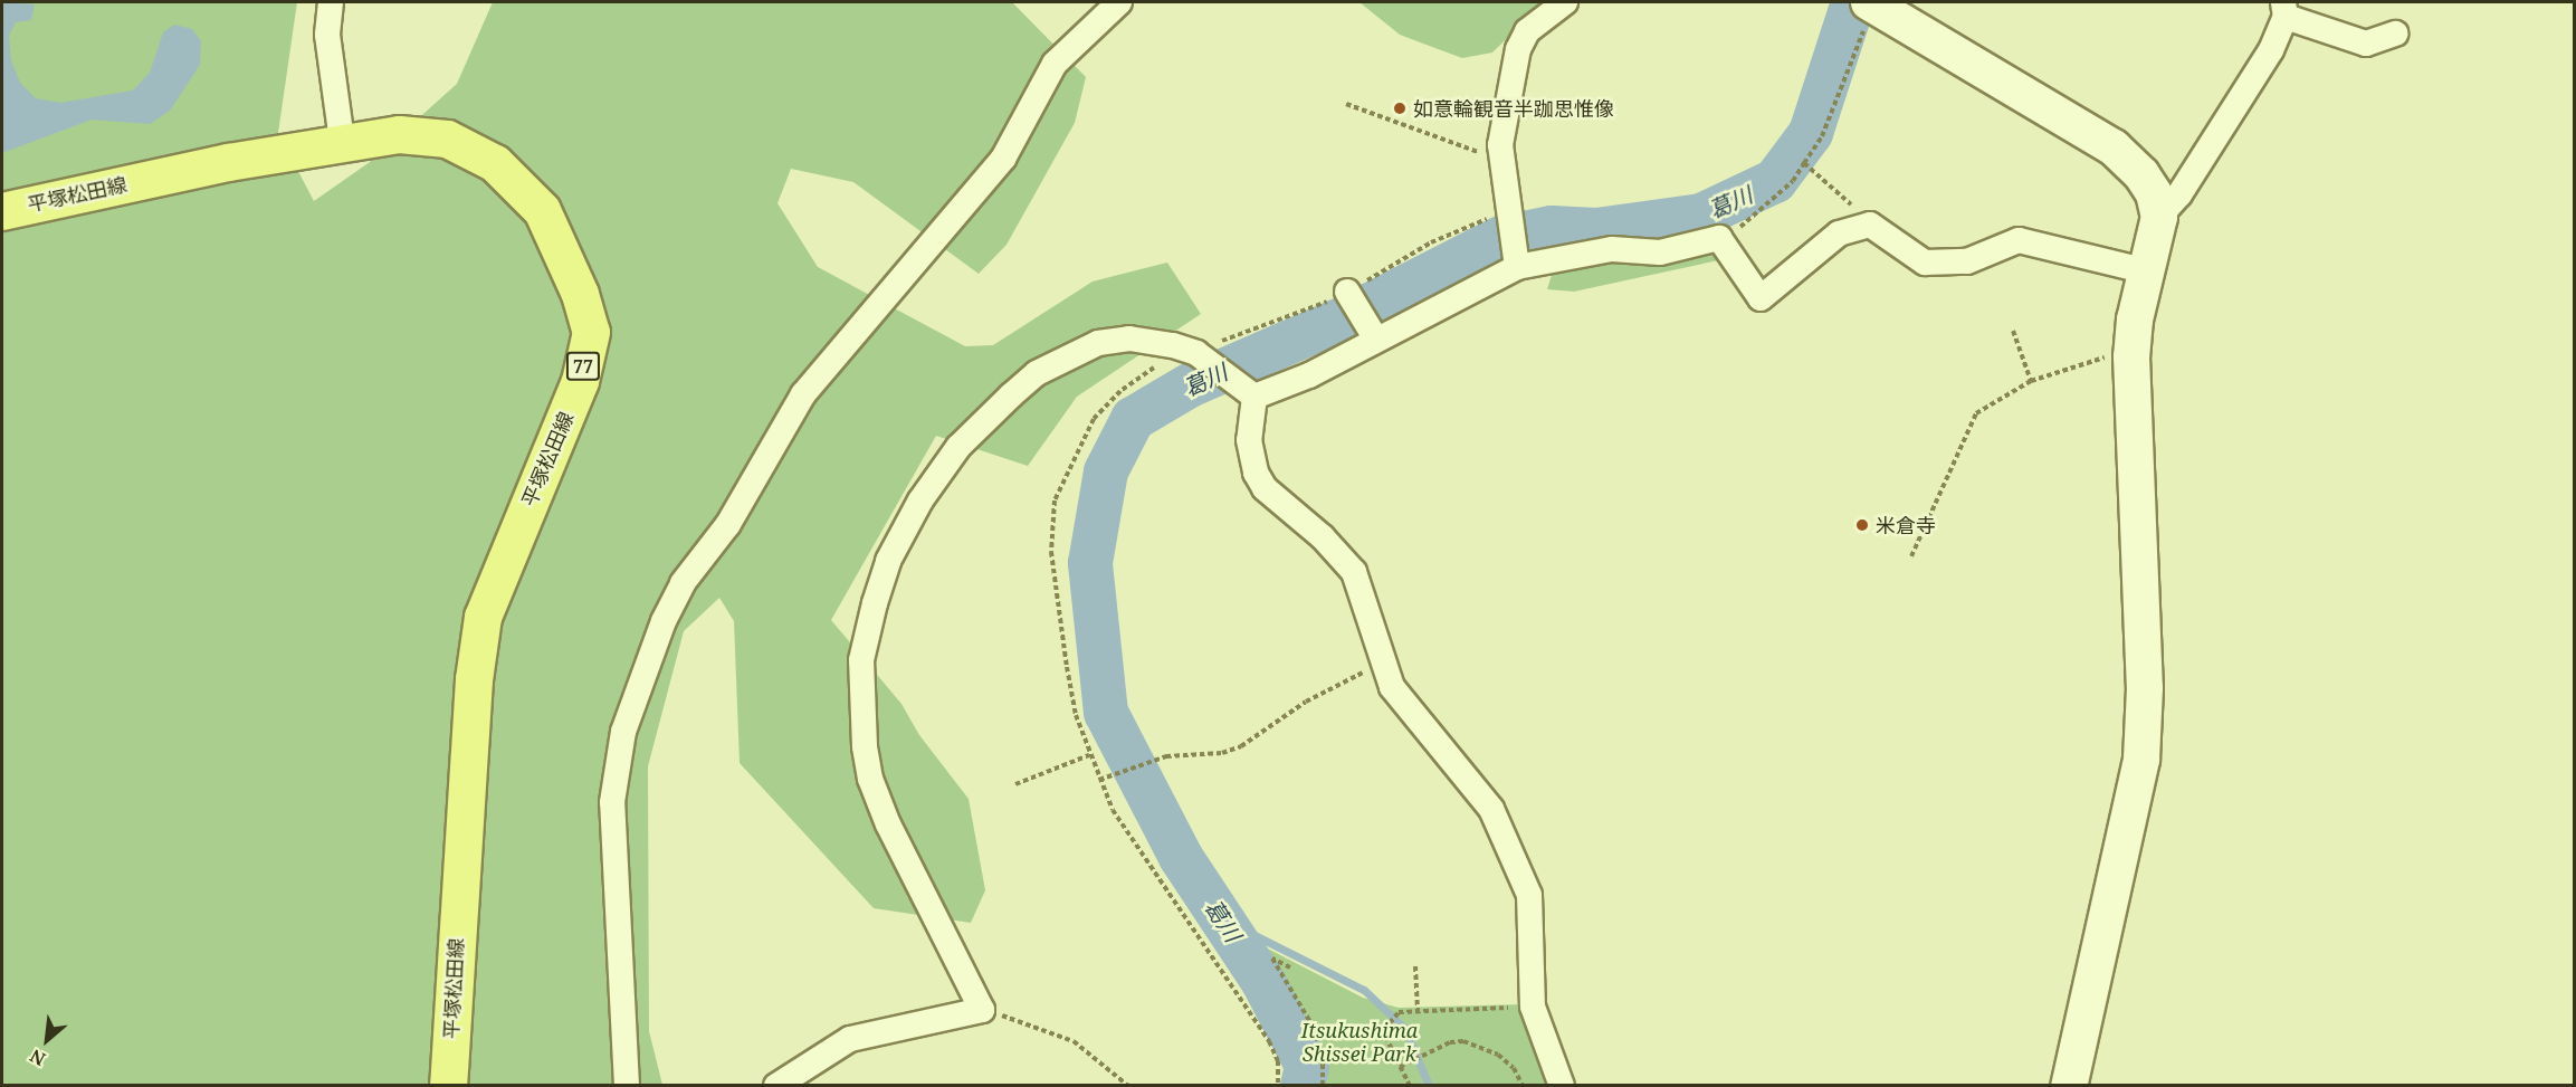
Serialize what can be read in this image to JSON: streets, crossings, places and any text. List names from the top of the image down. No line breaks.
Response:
{"streets":{"main road":["平塚松田線","77"]},"water":["葛川"],"parks":["Itsukushima Shissei Park"],"places":["如意輪観音半跏思惟像","米倉寺"],"north":"bottom left"}
